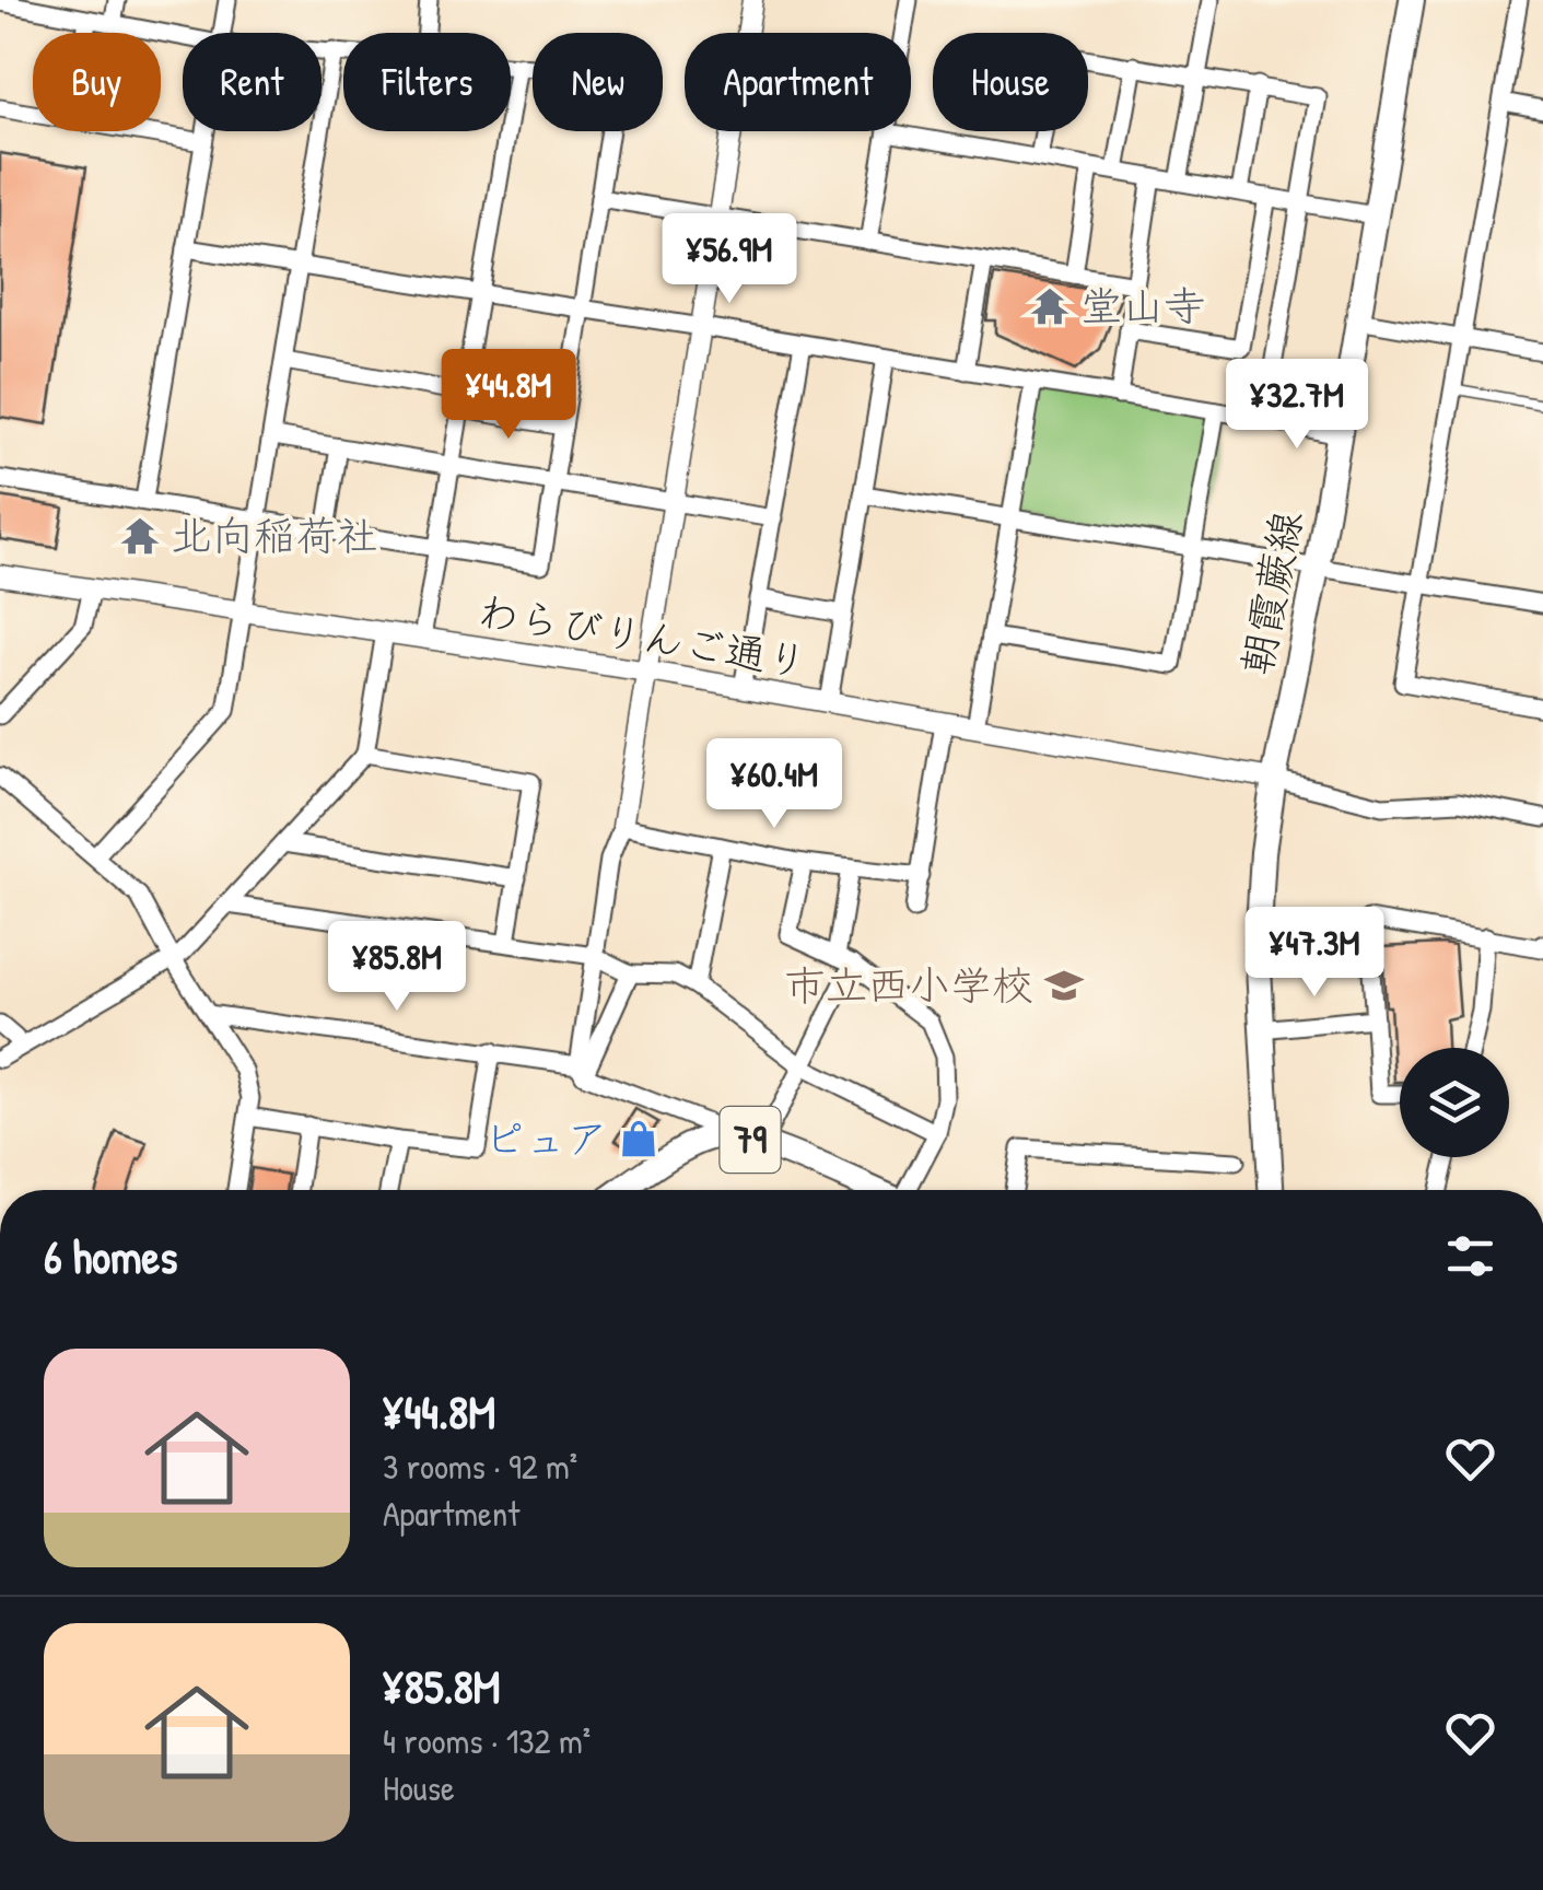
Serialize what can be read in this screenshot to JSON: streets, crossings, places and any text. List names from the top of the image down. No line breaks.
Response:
{"streets":{"main road":["朝霞蕨線","79"],"street":["わらびりんご通り"]},"crossings":[["朝霞蕨線","わらびりんご通り"]],"places":{"temple":["堂山寺","北向稲荷社"],"school or university":["市立西小学校"],"shop":["ピュア"]},"page":{"chip":["Buy","Rent","Filters","New","Apartment","House"],"price":["¥56.9M","¥44.8M","¥32.7M","¥60.4M","¥47.3M","¥85.8M"],"heading":"6 homes","list":[{"name":"¥44.8M","note":"3 rooms · 92 m² · Apartment"},{"name":"¥85.8M","note":"4 rooms · 132 m² · House"}]}}
